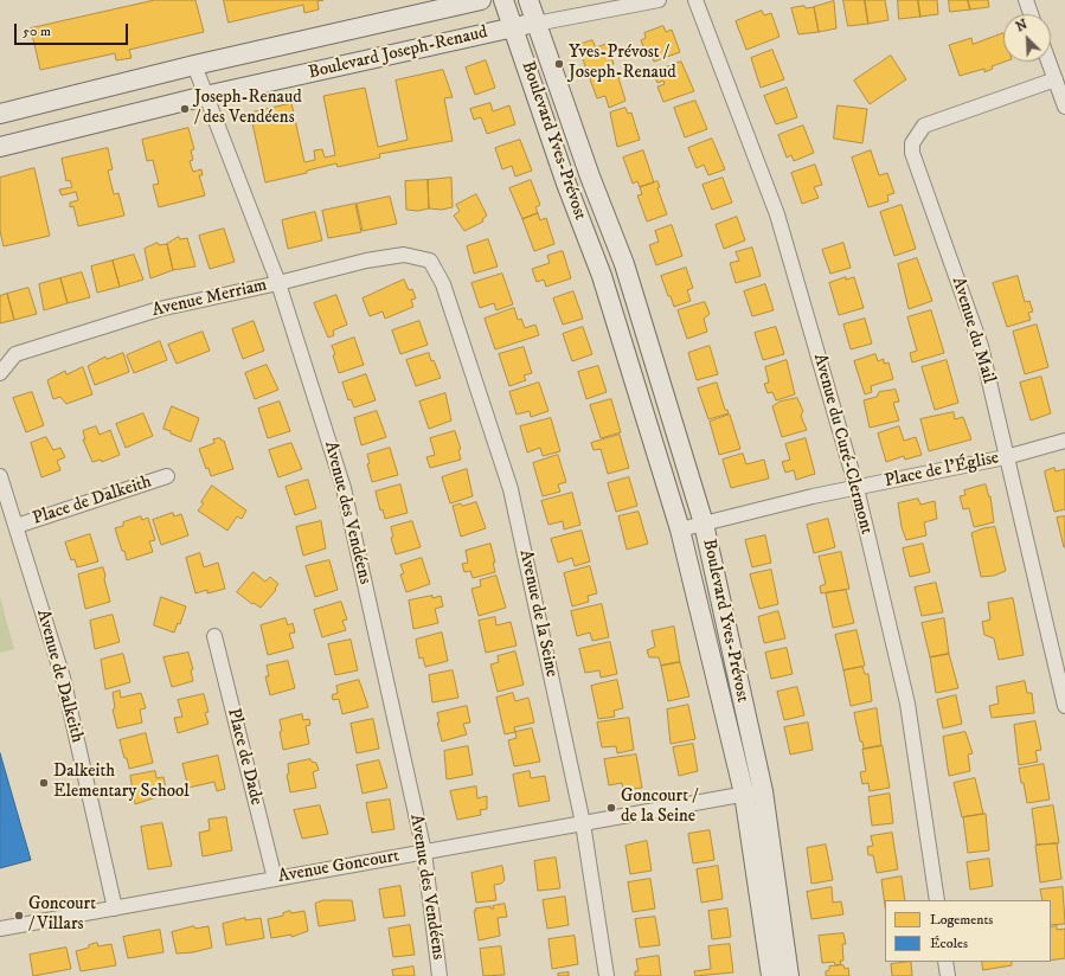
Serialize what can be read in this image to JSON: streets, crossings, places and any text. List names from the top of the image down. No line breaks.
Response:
{"streets":{"street":["Boulevard Joseph-Renaud","Boulevard Yves-Prévost","Avenue Merriam","Avenue du Mail","Avenue du Curé-Clermont","Place de l'Église","Place de Dalkeith","Avenue des Vendéens","Avenue de la Seine","Avenue de Dalkeith","Place de Dade","Avenue Goncourt"]},"crossings":[["Boulevard Joseph-Renaud","Boulevard Yves-Prévost"],["Boulevard Joseph-Renaud","Avenue des Vendéens"],["Boulevard Yves-Prévost","Place de l'Église"],["Boulevard Yves-Prévost","Avenue Goncourt"],["Avenue Merriam","Avenue des Vendéens"],["Avenue Merriam","Avenue de la Seine"],["Avenue du Mail","Place de l'Église"],["Avenue du Curé-Clermont","Place de l'Église"],["Place de Dalkeith","Avenue de Dalkeith"],["Avenue des Vendéens","Avenue Goncourt"],["Avenue de la Seine","Avenue Goncourt"],["Avenue de Dalkeith","Avenue Goncourt"],["Place de Dade","Avenue Goncourt"]],"places":["Yves-Prévost / Joseph-Renaud","Joseph-Renaud / des Vendéens","Dalkeith Elementary School","Goncourt / de la Seine","Goncourt / Villars"],"legend":["Logements","Écoles"],"scale_bar":"50 m","north":"top left"}
